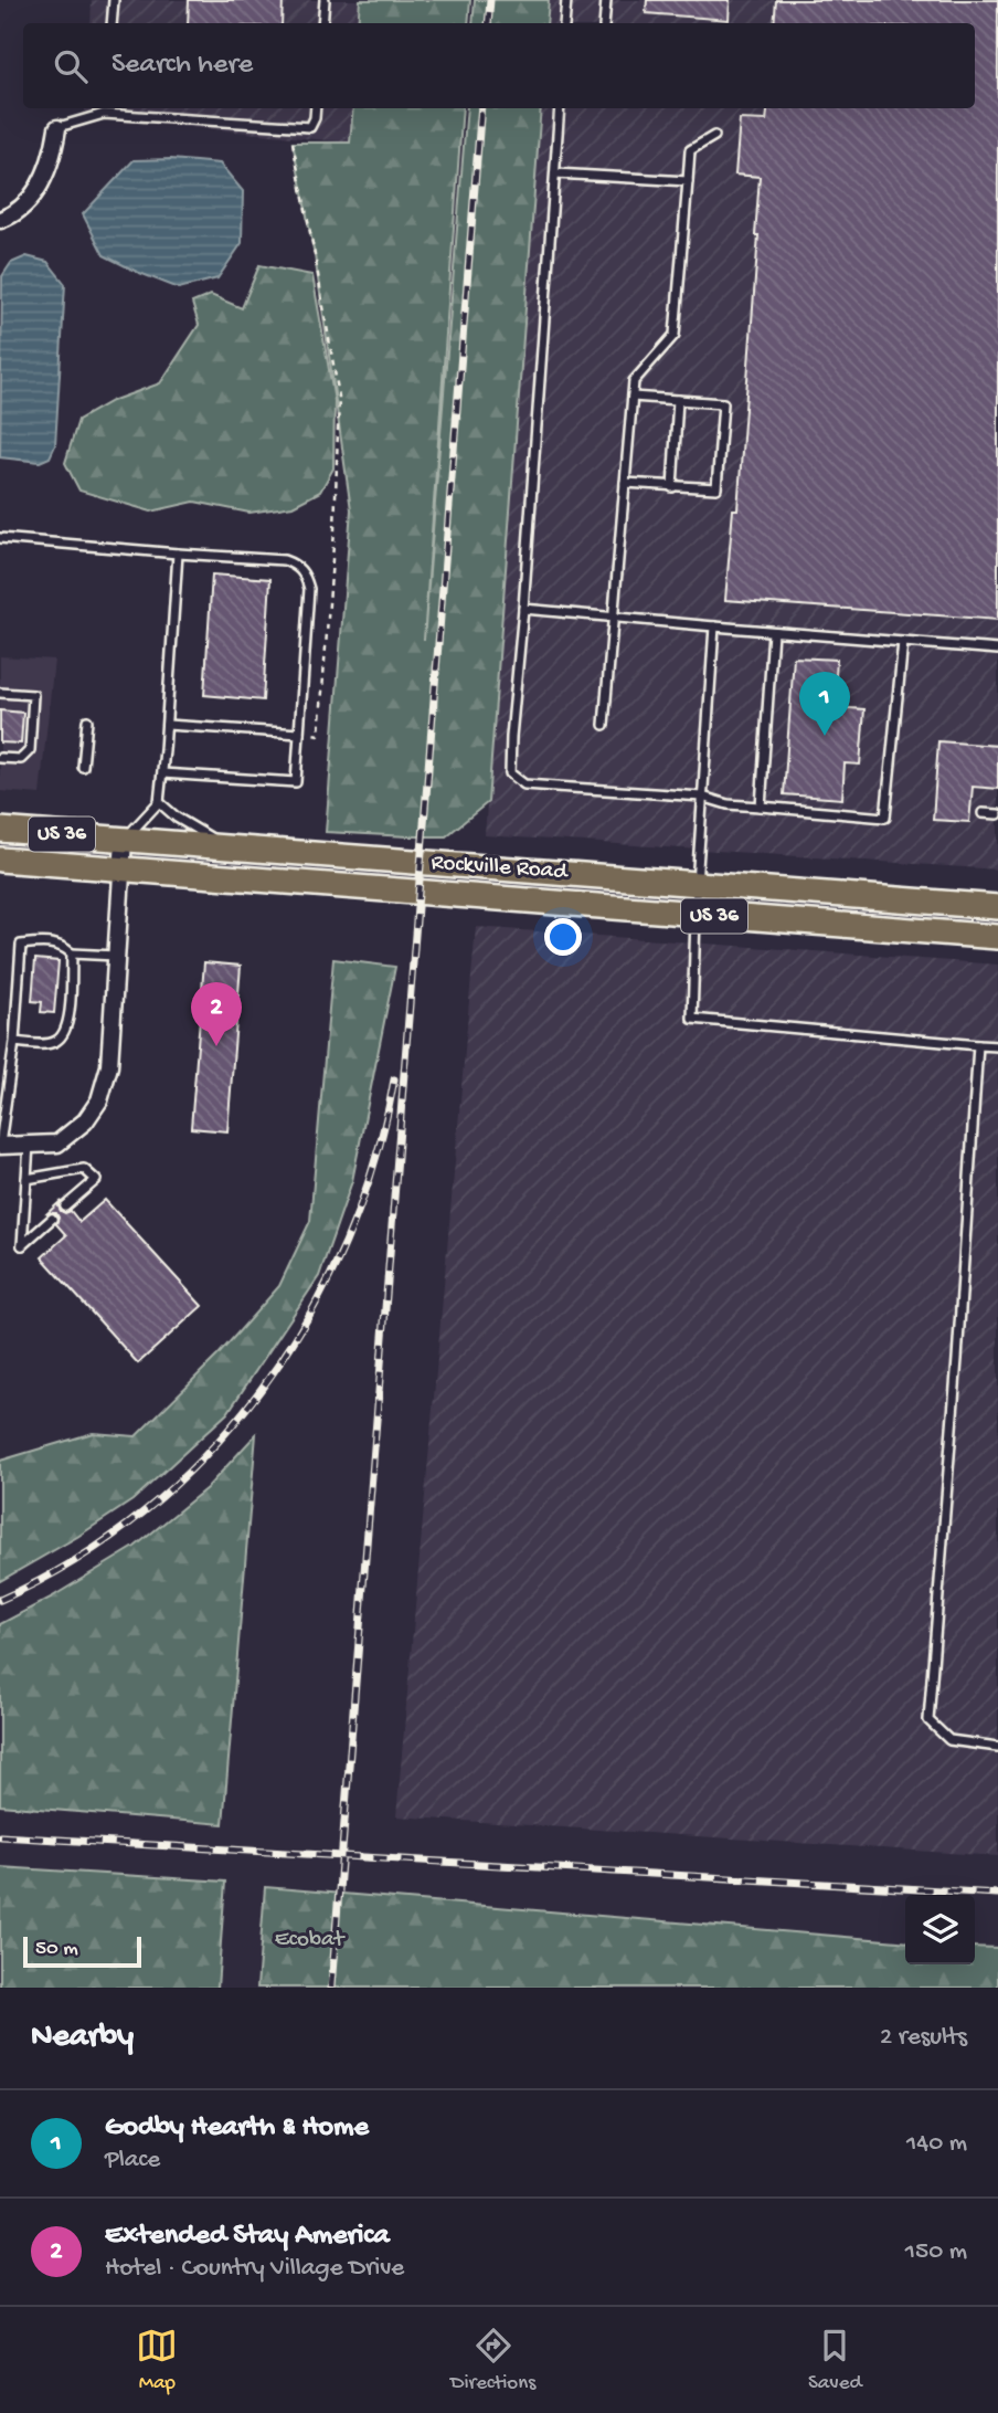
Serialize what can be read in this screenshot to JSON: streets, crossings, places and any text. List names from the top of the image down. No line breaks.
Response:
{"streets":{"main road":["US 36","Rockville Road"]},"parks":["Ecobat"],"scale_bar":"50 m","page":{"search":"Search here","pins":["1","2"],"scale":"50 m","heading":["Nearby","2 results"],"list":[{"mark":"1","name":"Godby Hearth & Home","note":"Place","value":"140 m"},{"mark":"2","name":"Extended Stay America","note":"Hotel · Country Village Drive","value":"150 m"}],"nav":["Map","Directions","Saved"]}}
